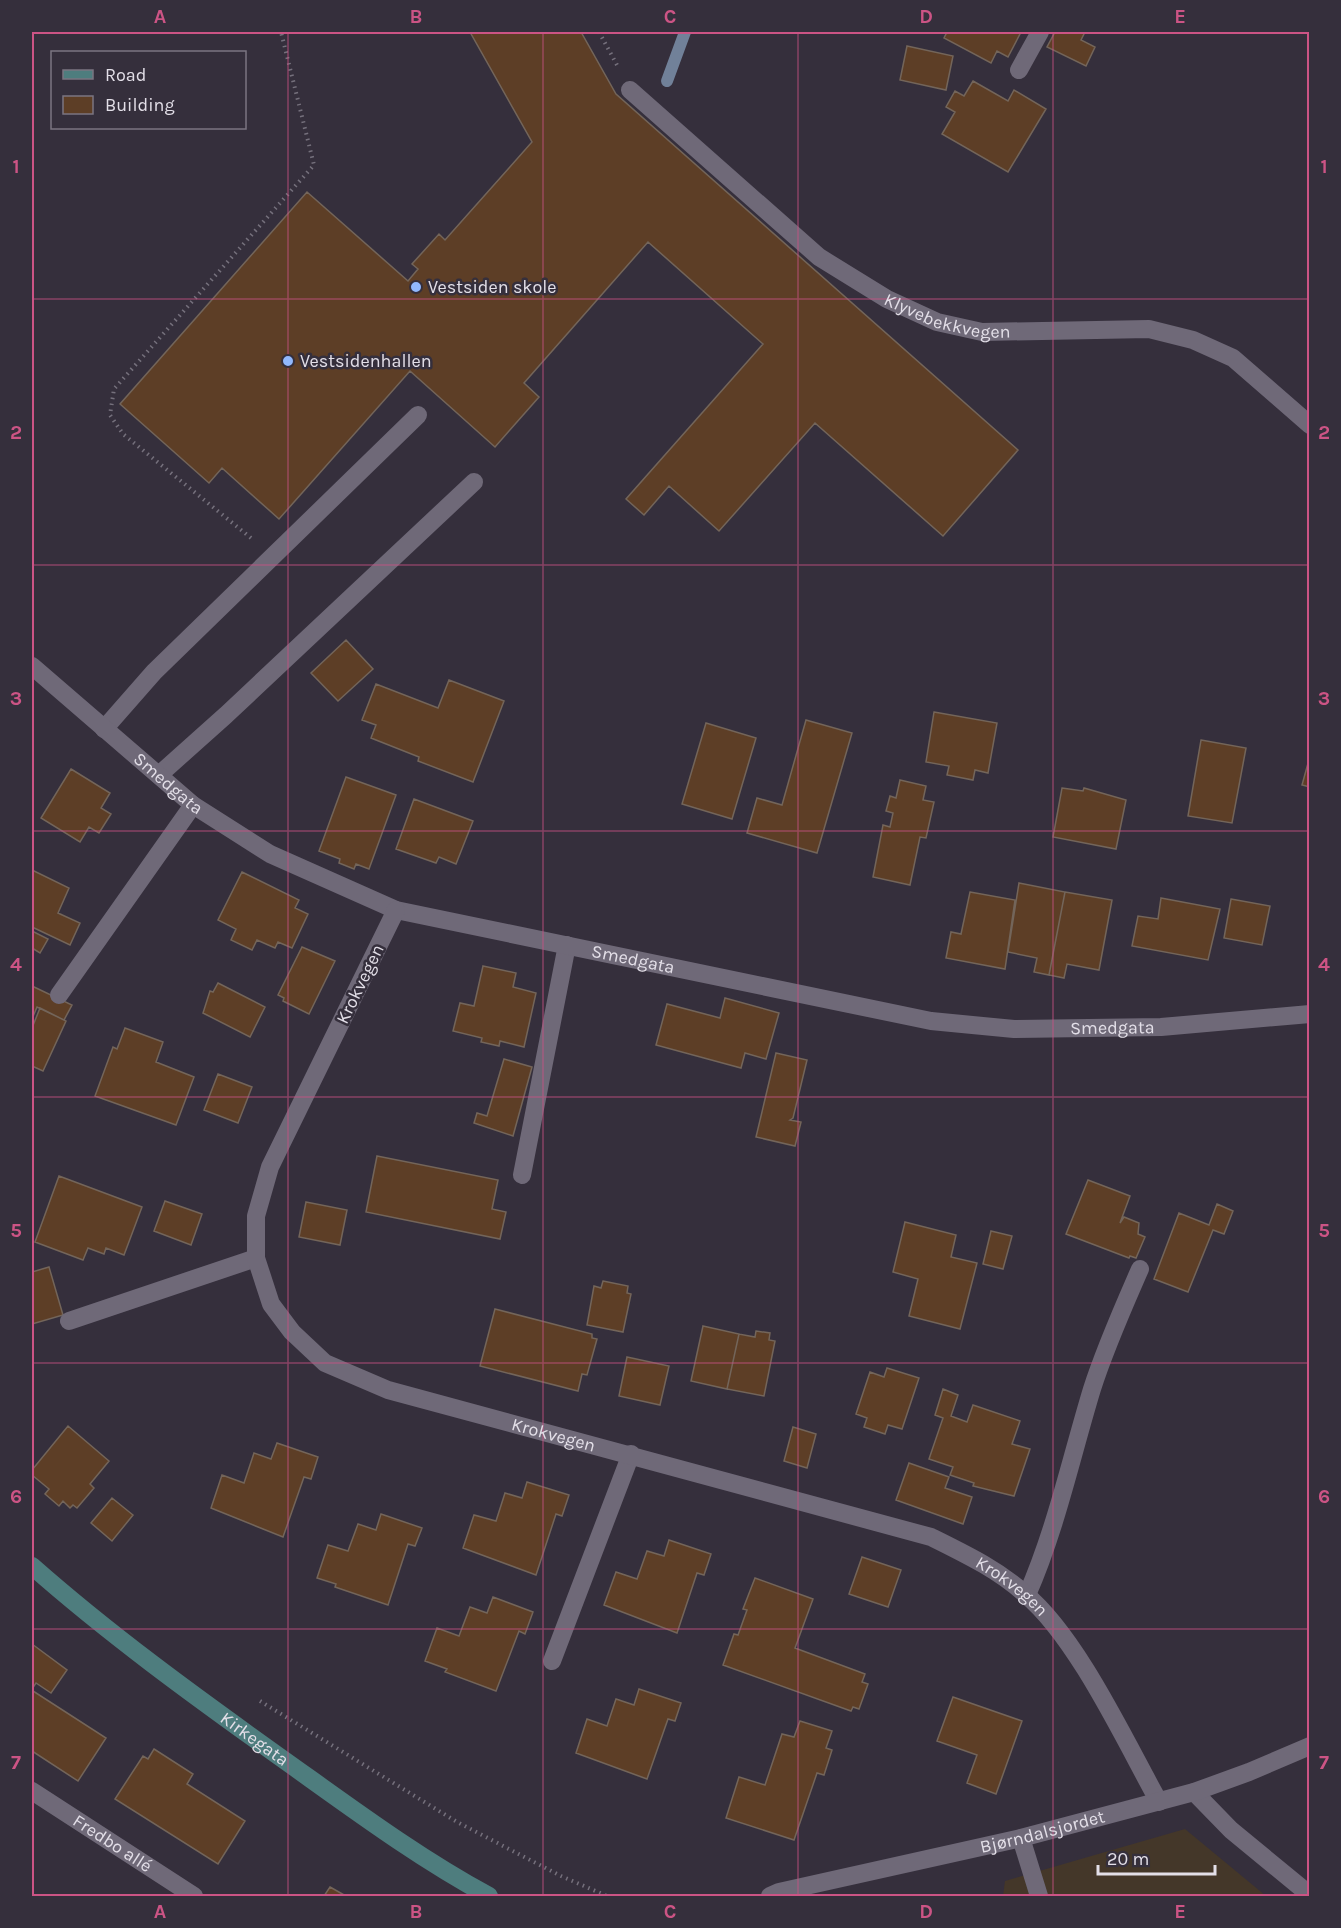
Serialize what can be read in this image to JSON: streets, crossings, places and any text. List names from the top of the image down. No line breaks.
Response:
{"streets":{"street":["Klyvebekkvegen","Smedgata","Krokvegen","Kirkegata","Bjørndalsjordet","Fredbo allé"]},"crossings":[["Smedgata","Krokvegen"],["Krokvegen","Bjørndalsjordet"]],"places":["Vestsiden skole","Vestsidenhallen"],"legend":["Road","Building"],"scale_bar":"20 m","grid":{"columns":["A","B","C","D","E"],"rows":["1","2","3","4","5","6","7"]}}
